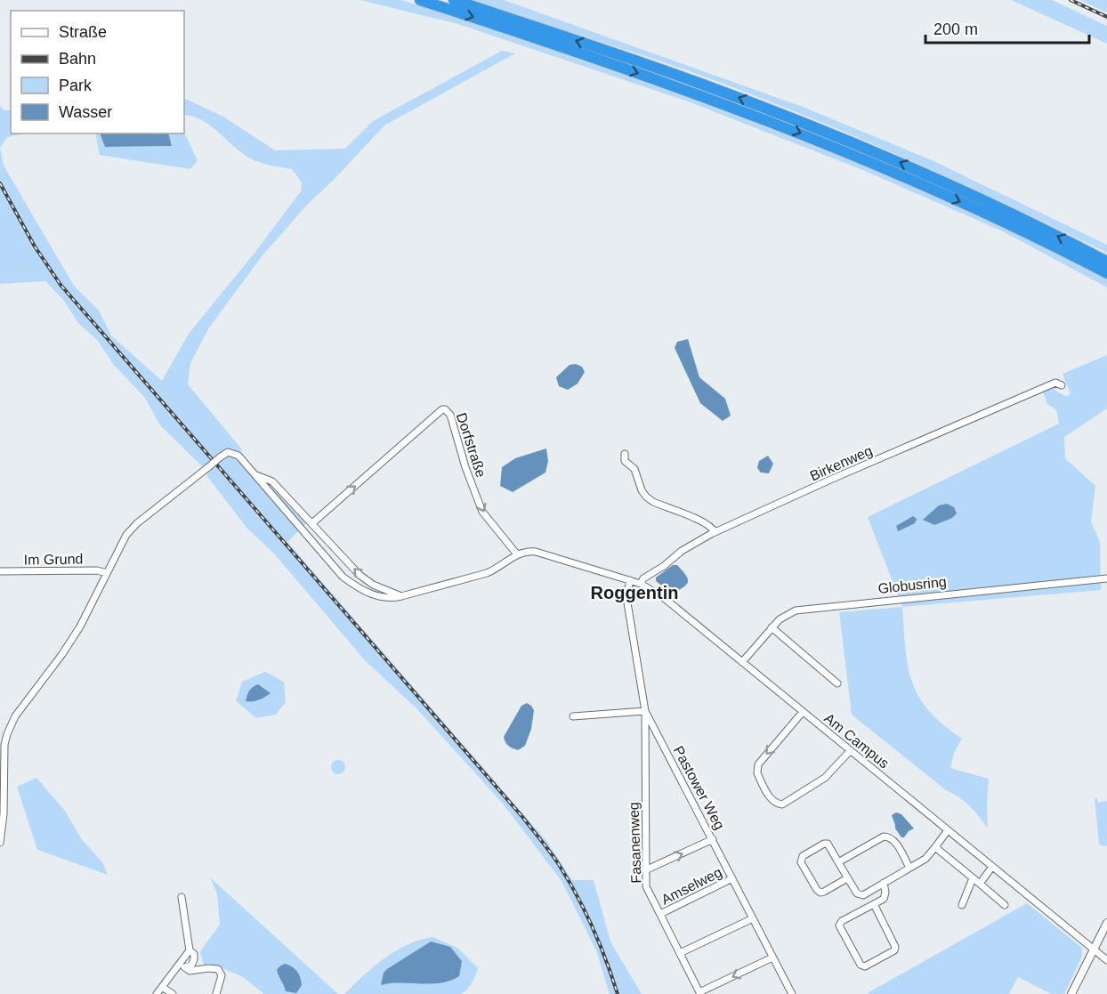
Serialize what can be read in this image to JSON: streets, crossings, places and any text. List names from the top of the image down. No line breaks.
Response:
{"streets":{"street":["Dorfstraße","Birkenweg","Im Grund","Globusring","Am Campus","Pastower Weg","Fasanenweg","Amselweg"]},"crossings":[["Globusring","Am Campus"],["Pastower Weg","Fasanenweg"],["Pastower Weg","Amselweg"],["Fasanenweg","Amselweg"]],"districts":["Roggentin"],"legend":["Straße","Bahn","Park","Wasser"],"scale_bar":"200 m"}
